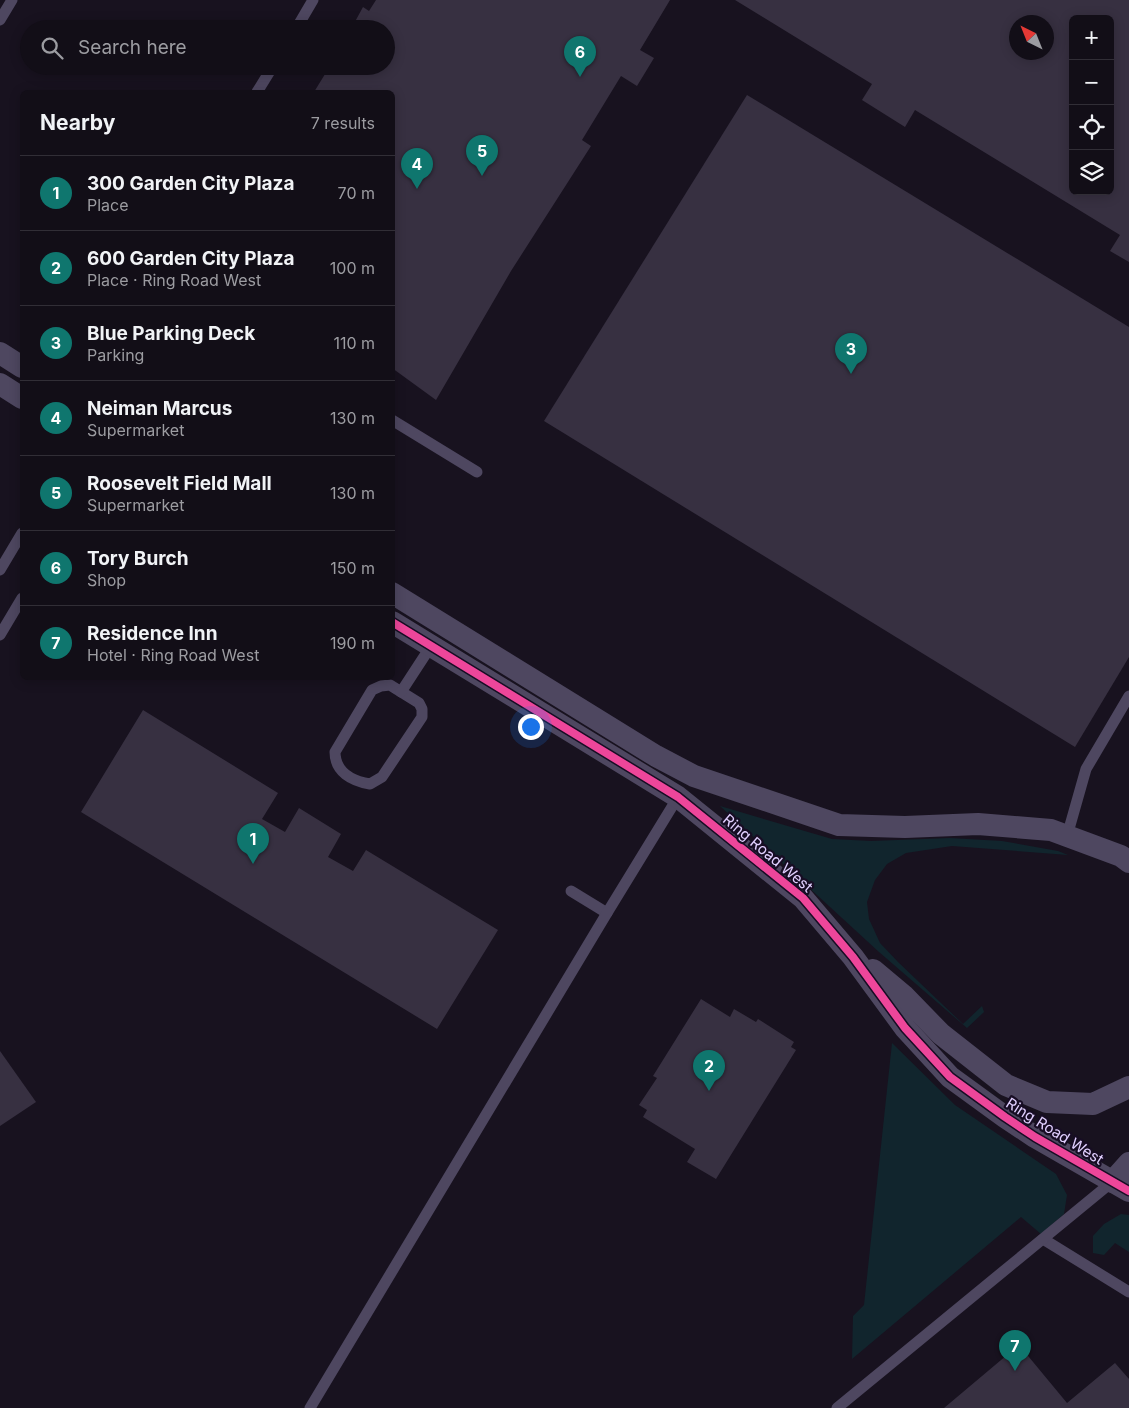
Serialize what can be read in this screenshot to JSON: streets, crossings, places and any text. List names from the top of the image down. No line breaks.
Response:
{"streets":{"street":["Ring Road West"]},"north":"top left","page":{"map_buttons":["+","−"],"search":"Search here","pins":["6","5","4","3","1","2","7"],"heading":["Nearby","7 results"],"list":[{"mark":"1","name":"300 Garden City Plaza","note":"Place","value":"70 m"},{"mark":"2","name":"600 Garden City Plaza","note":"Place · Ring Road West","value":"100 m"},{"mark":"3","name":"Blue Parking Deck","note":"Parking","value":"110 m"},{"mark":"4","name":"Neiman Marcus","note":"Supermarket","value":"130 m"},{"mark":"5","name":"Roosevelt Field Mall","note":"Supermarket","value":"130 m"},{"mark":"6","name":"Tory Burch","note":"Shop","value":"150 m"},{"mark":"7","name":"Residence Inn","note":"Hotel · Ring Road West","value":"190 m"}]}}
